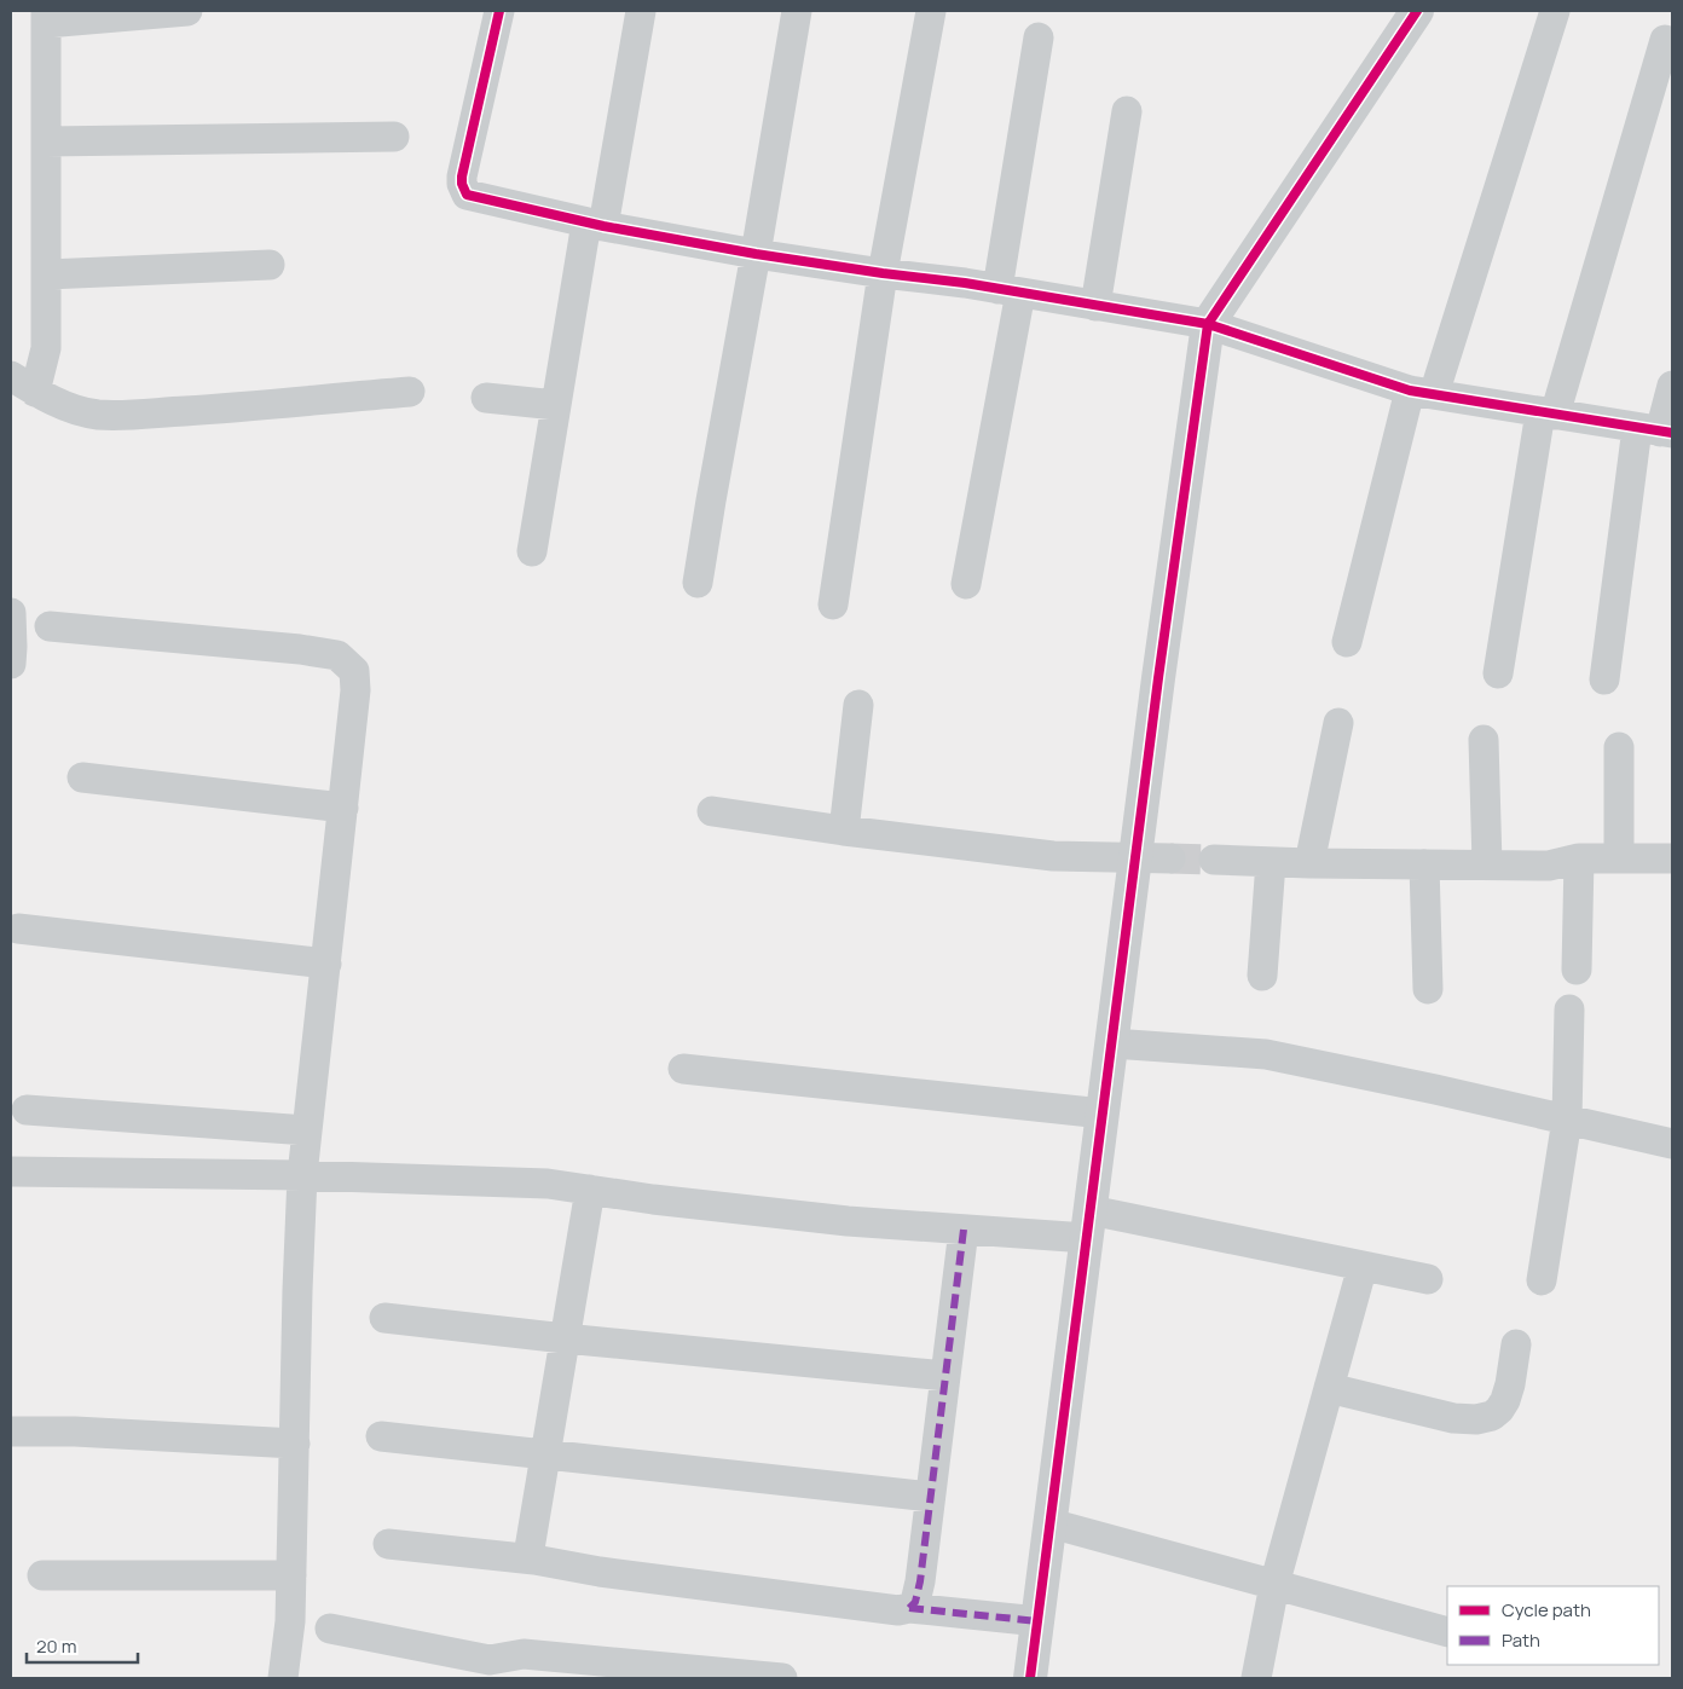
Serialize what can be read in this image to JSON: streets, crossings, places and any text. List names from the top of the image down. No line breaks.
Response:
{"legend":["Cycle path","Path"],"scale_bar":"20 m"}
